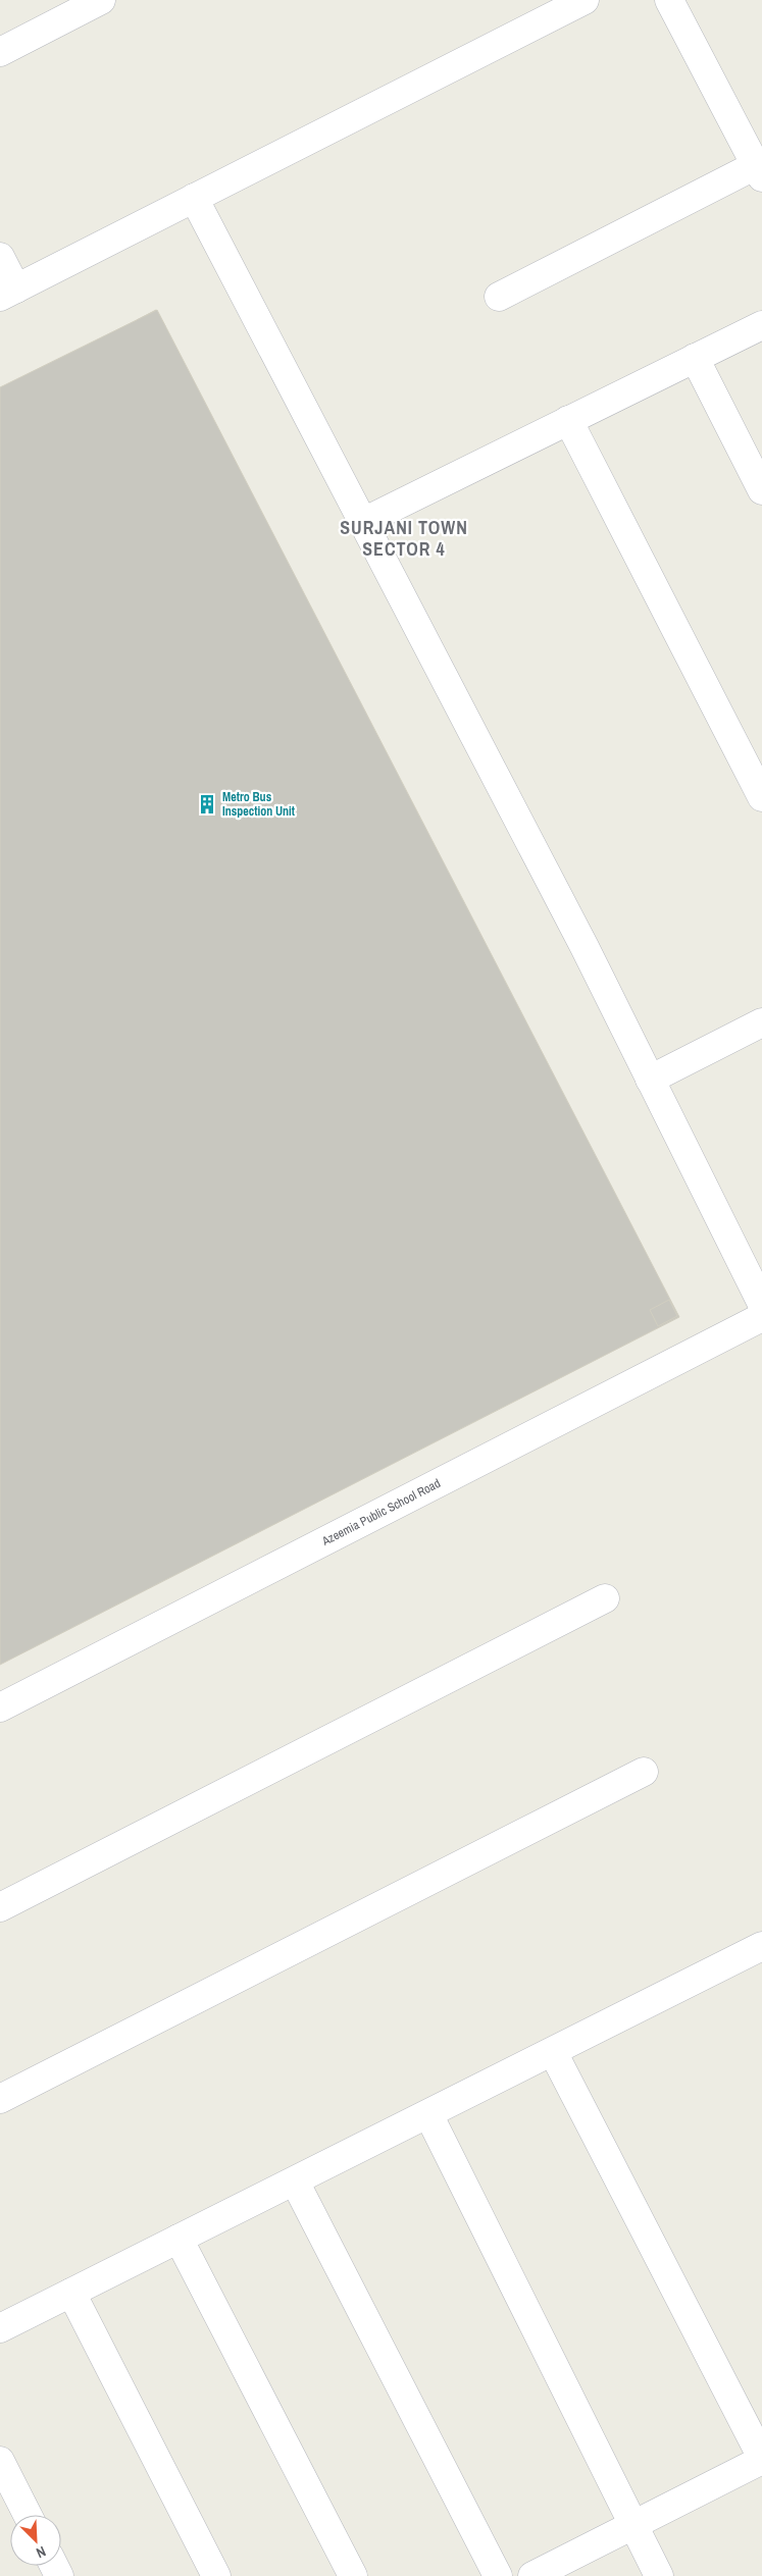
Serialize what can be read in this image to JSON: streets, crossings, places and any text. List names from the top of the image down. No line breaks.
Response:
{"streets":{"street":["Azeemia Public School Road"]},"districts":["SURJANI TOWN SECTOR 4"],"places":{"building":["Metro Bus Inspection Unit"]},"north":"bottom right"}
